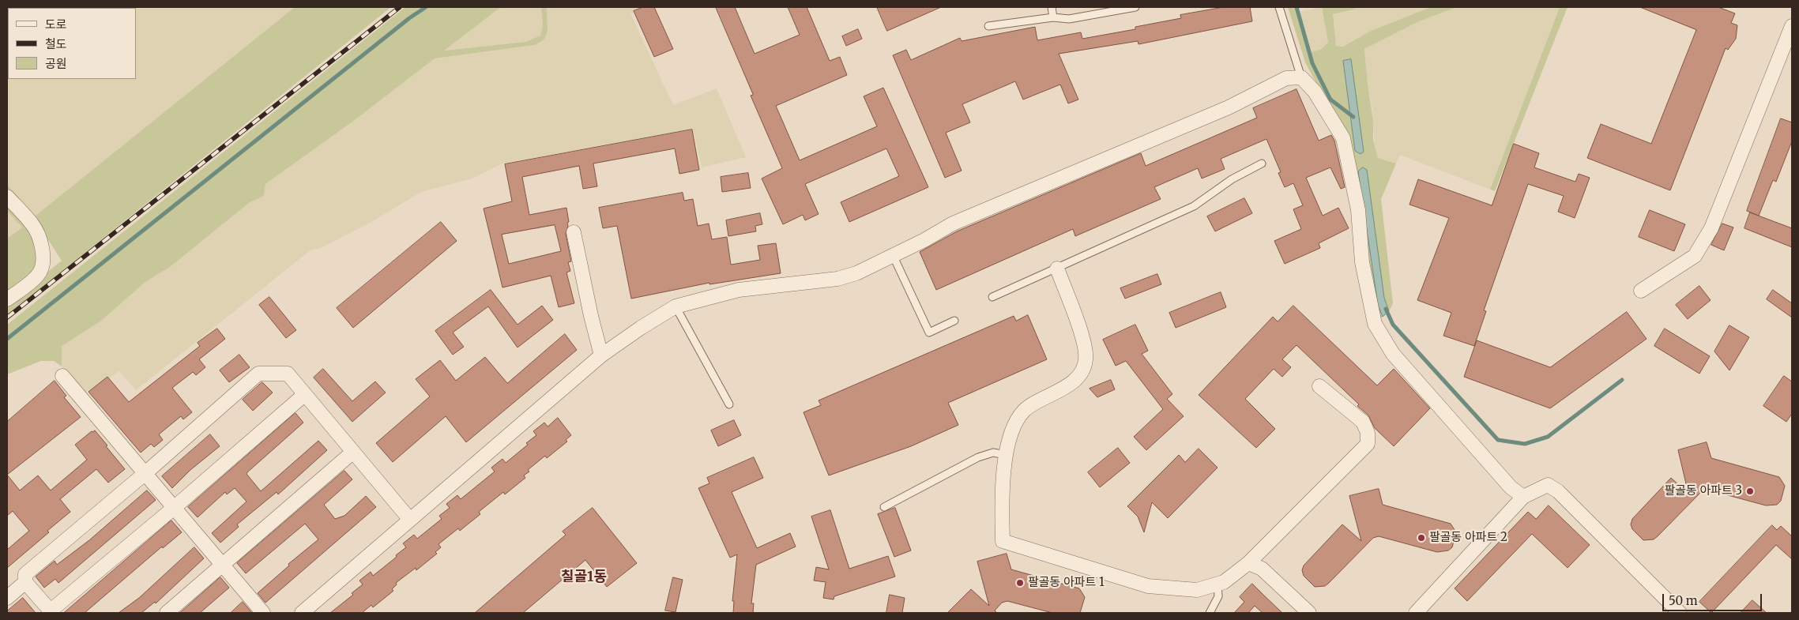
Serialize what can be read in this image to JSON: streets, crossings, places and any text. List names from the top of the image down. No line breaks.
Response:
{"districts":["칠골1동"],"places":["팔골동 아파트 3","팔골동 아파트 2","팔골동 아파트 1"],"legend":["도로","철도","공원"],"scale_bar":"50 m"}
